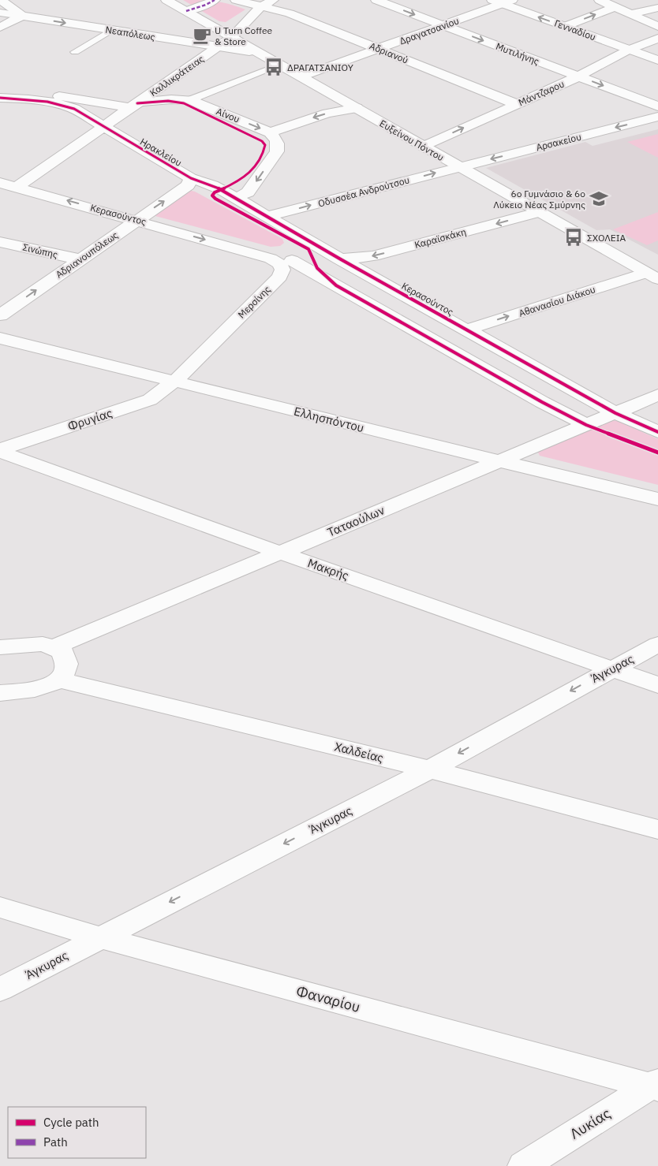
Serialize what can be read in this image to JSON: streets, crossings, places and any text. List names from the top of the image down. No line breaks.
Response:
{"streets":{"street":["Γενναδίου","Δραγατσανίου","Νεαπόλεως","Αδριανού","Μυτιλήνης","Καλλικράτειας","Μάντζαρου","Αίνου","Ευξείνου Πόντου","Αρσακείου","Ηρακλείου","Οδυσσέα Ανδρούτσου","Κερασούντος","Καραϊσκάκη","Σινώπης","Αδριανουπόλεως","Αθανασίου Διάκου","Μερσίνης","Φρυγίας","Ελλησπόντου","Ταταούλων","Μακρής","Άγκυρας","Χαλδείας","Φαναρίου","Λυκίας"]},"crossings":[["Γενναδίου","Δραγατσανίου"],["Γενναδίου","Μάντζαρου"],["Δραγατσανίου","Αδριανού"],["Δραγατσανίου","Μυτιλήνης"],["Δραγατσανίου","Ευξείνου Πόντου"],["Νεαπόλεως","Καλλικράτειας"],["Νεαπόλεως","Ευξείνου Πόντου"],["Αδριανού","Καλλικράτειας"],["Αδριανού","Μάντζαρου"],["Μυτιλήνης","Μάντζαρου"],["Καλλικράτειας","Αίνου"],["Καλλικράτειας","Ευξείνου Πόντου"],["Καλλικράτειας","Ηρακλείου"],["Καλλικράτειας","Κερασούντος"],["Μάντζαρου","Ευξείνου Πόντου"],["Ευξείνου Πόντου","Αρσακείου"],["Ευξείνου Πόντου","Οδυσσέα Ανδρούτσου"],["Ευξείνου Πόντου","Καραϊσκάκη"],["Ευξείνου Πόντου","Αθανασίου Διάκου"],["Αρσακείου","Οδυσσέα Ανδρούτσου"],["Ηρακλείου","Κερασούντος"],["Ηρακλείου","Αδριανουπόλεως"],["Οδυσσέα Ανδρούτσου","Κερασούντος"],["Κερασούντος","Καραϊσκάκη"],["Κερασούντος","Αδριανουπόλεως"],["Κερασούντος","Αθανασίου Διάκου"],["Κερασούντος","Μερσίνης"],["Κερασούντος","Ταταούλων"],["Σινώπης","Αδριανουπόλεως"],["Μερσίνης","Φρυγίας"],["Μερσίνης","Ελλησπόντου"],["Φρυγίας","Ελλησπόντου"],["Φρυγίας","Μακρής"],["Ελλησπόντου","Ταταούλων"],["Ταταούλων","Μακρής"],["Μακρής","Άγκυρας"],["Άγκυρας","Χαλδείας"],["Άγκυρας","Φαναρίου"],["Φαναρίου","Λυκίας"]],"one_way":["Γενναδίου","Μυτιλήνης","Μάντζαρου","Αίνου","Καραϊσκάκη","Αδριανουπόλεως","Αθανασίου Διάκου","Άγκυρας"],"places":{"cafe":["U Turn Coffee & Store"],"bus stop":["ΔΡΑΓΑΤΣΑΝΙΟΥ","ΣΧΟΛΕΙΑ"],"school or university":["6ο Γυμνάσιο & 6ο Λύκειο Νέας Σμύρνης"]},"legend":["Cycle path","Path"]}
